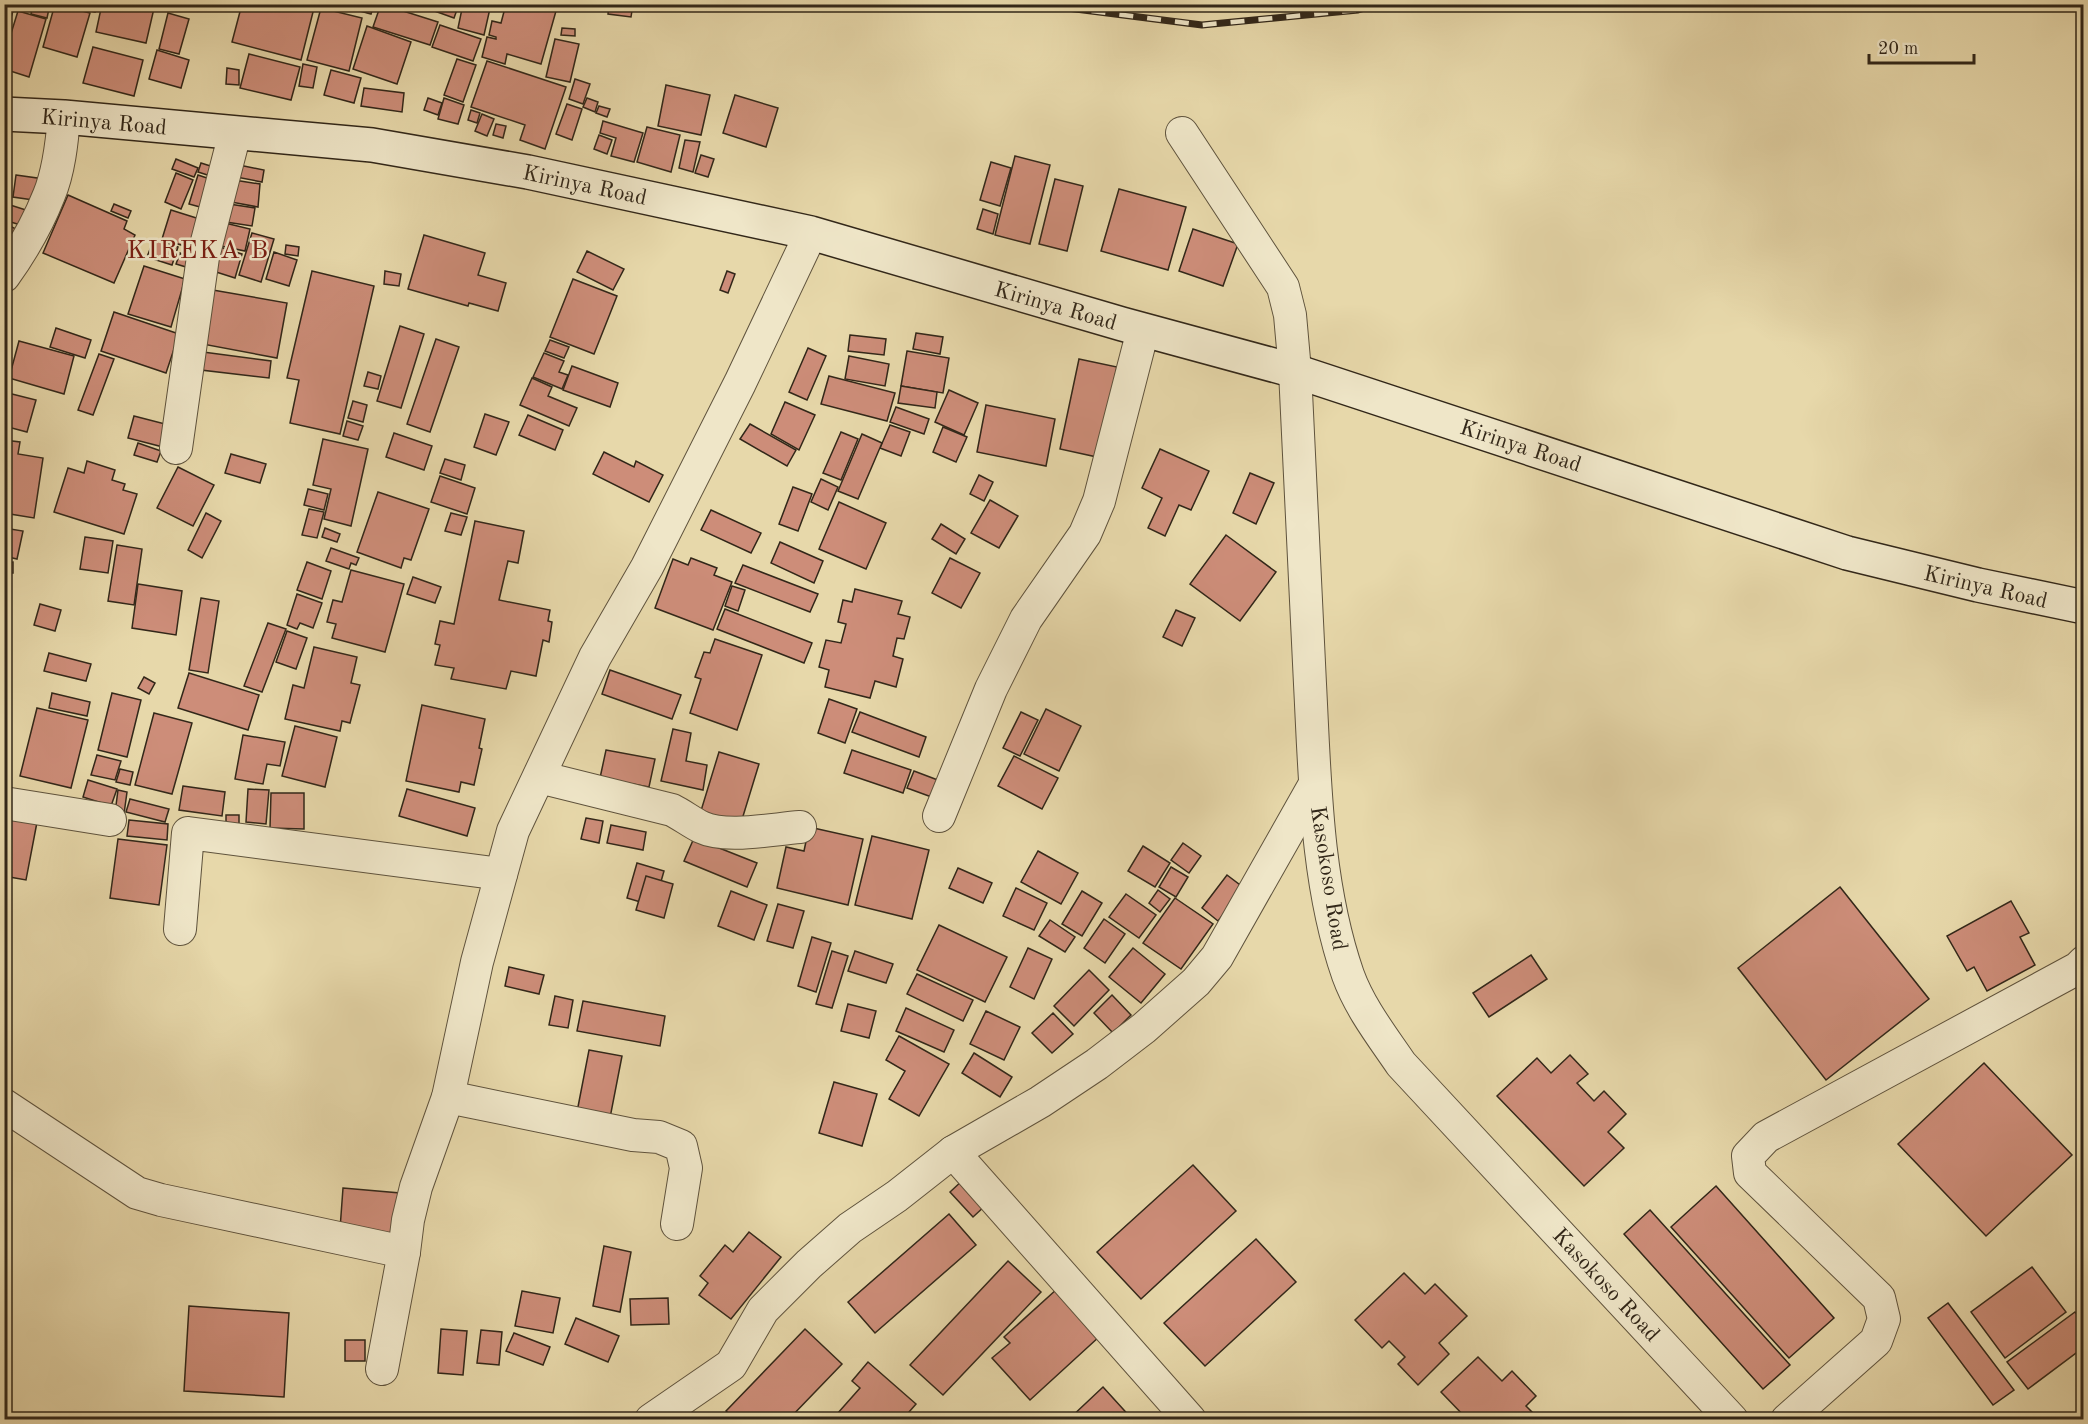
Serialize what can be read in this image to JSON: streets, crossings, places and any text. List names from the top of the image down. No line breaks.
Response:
{"streets":{"main road":["Kirinya Road"],"street":["Kasokoso Road"]},"crossings":[["Kirinya Road","Kasokoso Road"]],"districts":["KIREKA B"],"scale_bar":"20 m"}
